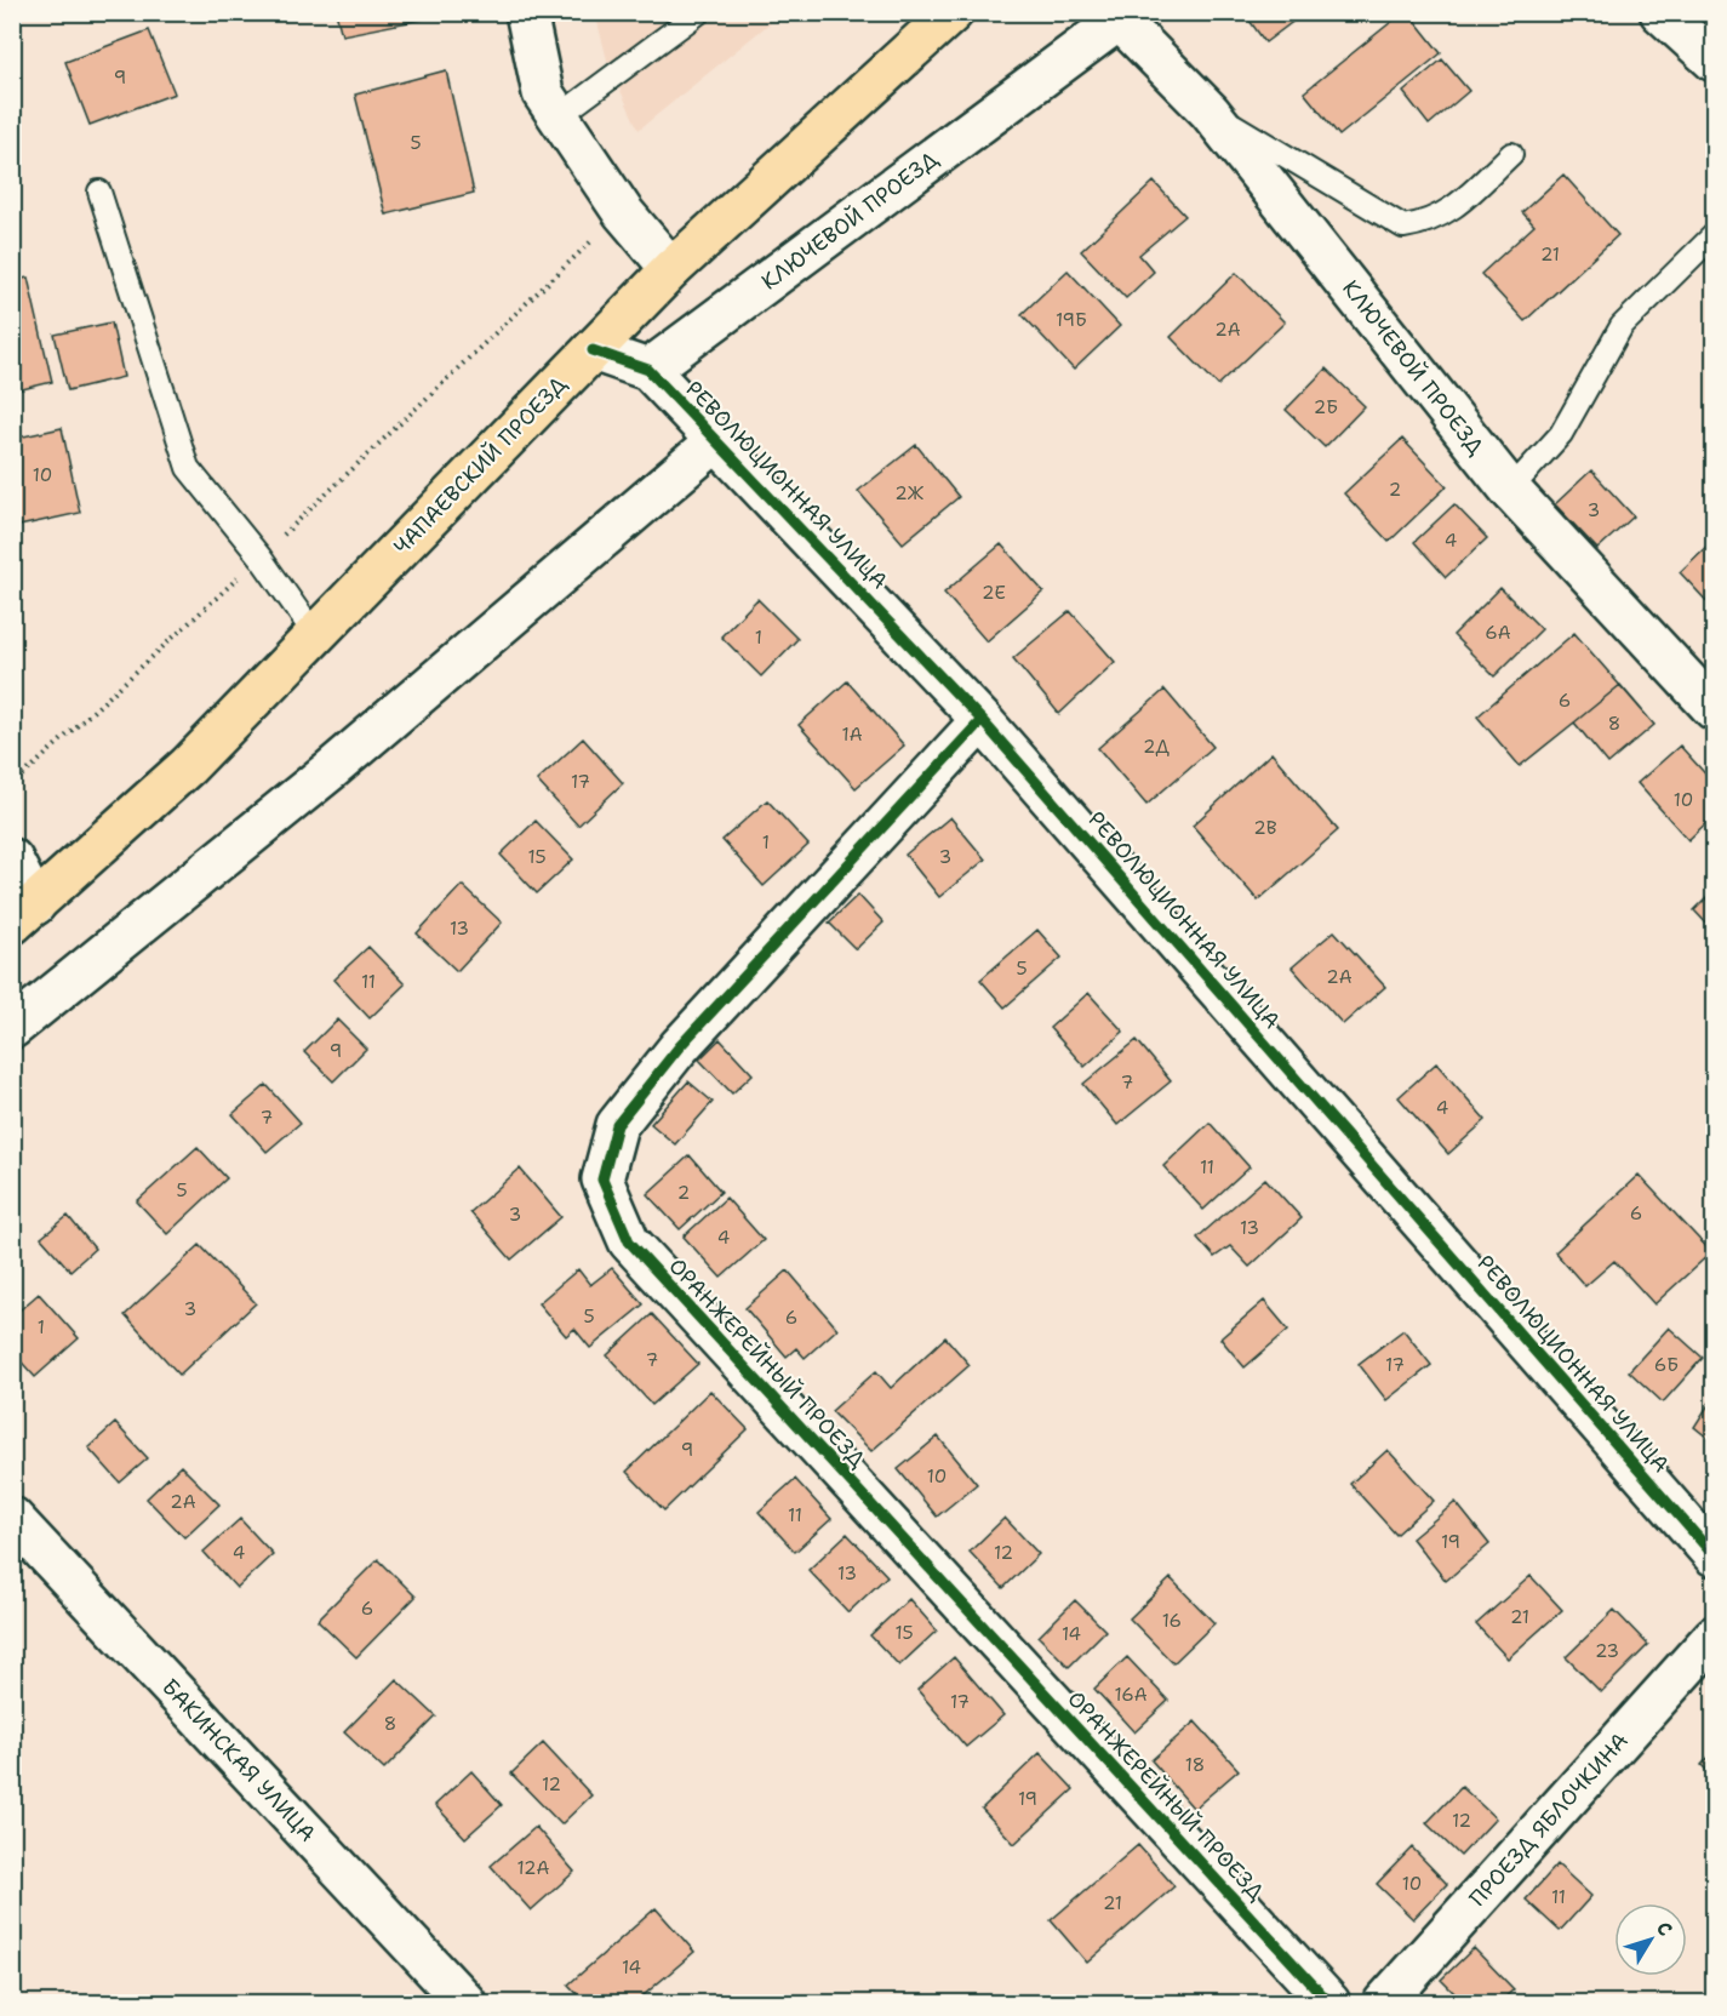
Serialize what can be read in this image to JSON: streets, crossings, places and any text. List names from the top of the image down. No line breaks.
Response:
{"streets":{"main road":["ЧАПАЕВСКИЙ ПРОЕЗД"],"street":["КЛЮЧЕВОЙ ПРОЕЗД","РЕВОЛЮЦИОННАЯ УЛИЦА","ОРАНЖЕРЕЙНЫЙ ПРОЕЗД","БАКИНСКАЯ УЛИЦА","ПРОЕЗД ЯБЛОЧКИНА"]},"crossings":[["КЛЮЧЕВОЙ ПРОЕЗД","РЕВОЛЮЦИОННАЯ УЛИЦА"],["ЧАПАЕВСКИЙ ПРОЕЗД","РЕВОЛЮЦИОННАЯ УЛИЦА"],["РЕВОЛЮЦИОННАЯ УЛИЦА","ОРАНЖЕРЕЙНЫЙ ПРОЕЗД"]],"house_numbers":["9","5","21","19Б","2А","2Б","10","2","2Ж","3","4","2Е","6А","1","6","8","1А","2Д","17","10","2В","1","15","3","13","5","2А","11","9","7","4","7","11","5","2","6","3","13","4","3","5","6","1","7","17","6Б","9","10","2А","11","19","4","12","13","6","21","16","15","14","23","16А","17","8","18","12","19","12","12А","10","11","21","14"],"north":"top right"}
